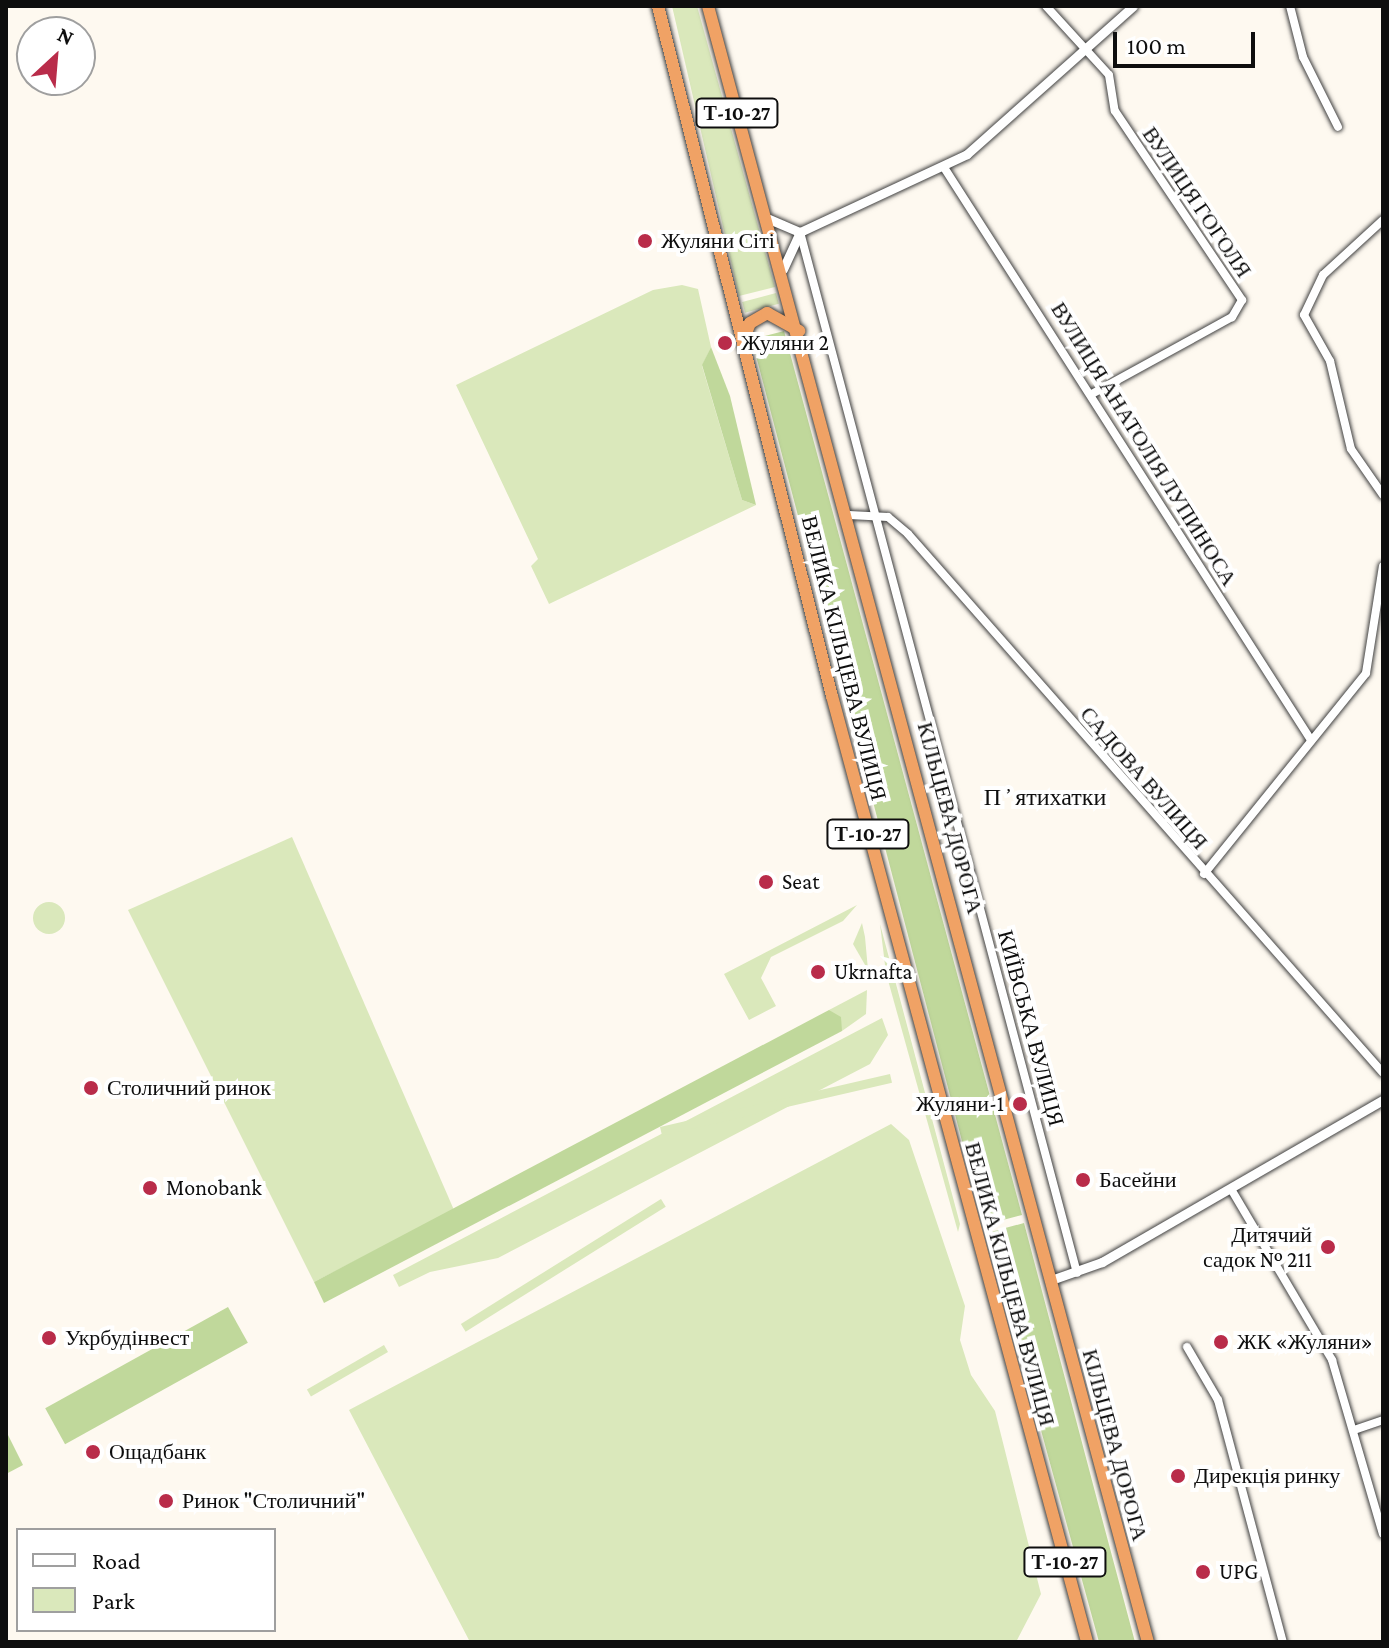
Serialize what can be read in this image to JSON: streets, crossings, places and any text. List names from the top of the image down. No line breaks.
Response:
{"streets":{"highway":["Т-10-27","ВЕЛИКА КІЛЬЦЕВА ВУЛИЦЯ","КІЛЬЦЕВА ДОРОГА"],"street":["ВУЛИЦЯ ГОГОЛЯ","ВУЛИЦЯ АНАТОЛІЯ ЛУПИНОСА","САДОВА ВУЛИЦЯ","КИЇВСЬКА ВУЛИЦЯ"]},"crossings":[["ВУЛИЦЯ ГОГОЛЯ","ВУЛИЦЯ АНАТОЛІЯ ЛУПИНОСА"],["САДОВА ВУЛИЦЯ","КИЇВСЬКА ВУЛИЦЯ"]],"districts":["Пʼятихатки"],"places":["Жуляни Сіті","Жуляни 2","Seat","Ukrnafta","Столичний ринок","Жуляни-1","Басейни","Monobank","Дитячий садок № 211","Укрбудінвест","ЖК «Жуляни»","Ощадбанк","Дирекція ринку","Ринок \"Столичний\"","UPG"],"legend":["Road","Park"],"scale_bar":"100 m","north":"top right"}
